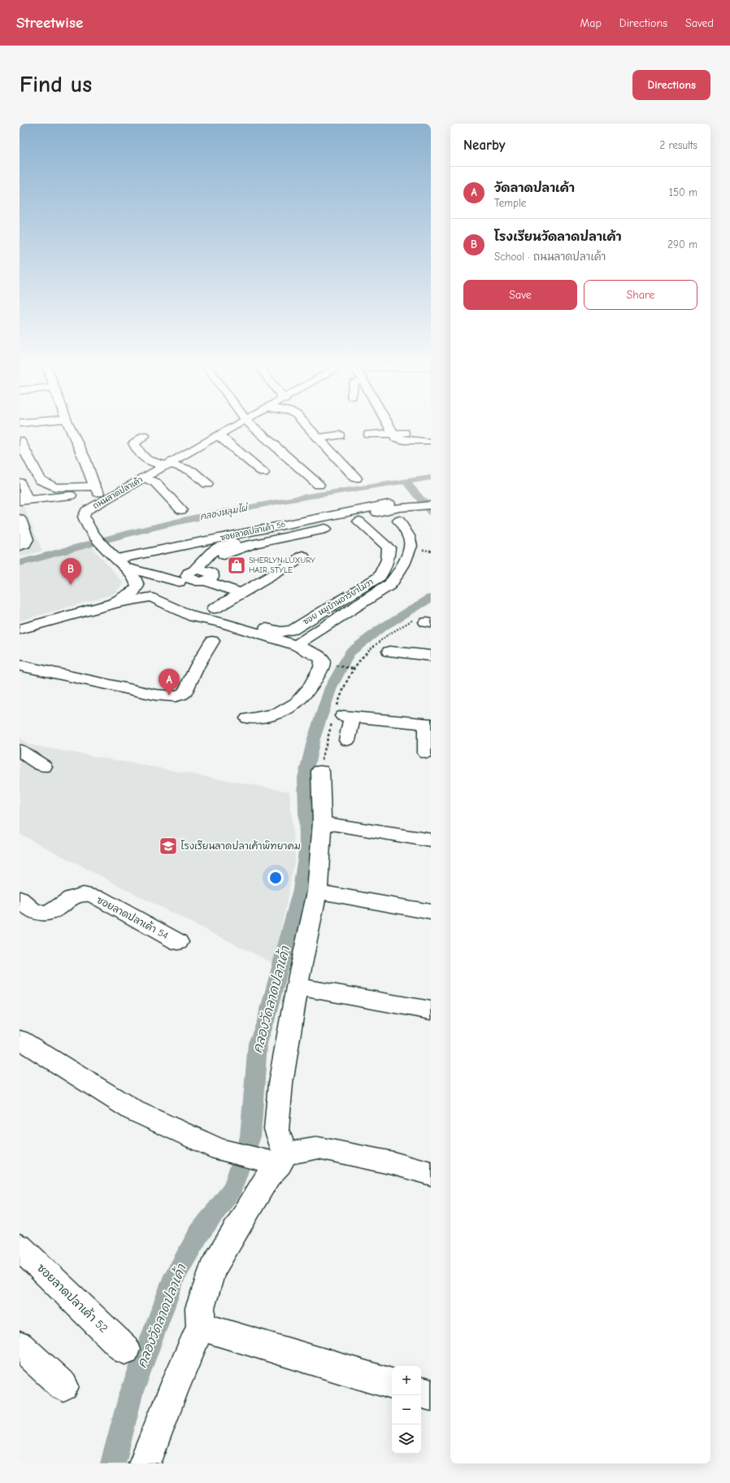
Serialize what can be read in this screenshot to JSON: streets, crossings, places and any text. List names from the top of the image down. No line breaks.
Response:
{"streets":{"street":["ถนนลาดปลาเค้า","ซอยลาดปลาเค้า 56","ซอย หมูบ้านอารียาโมวา","ซอยลาดปลาเค้า 54","ซอยลาดปลาเค้า 52"]},"crossings":[["ถนนลาดปลาเค้า","ซอยลาดปลาเค้า 56"]],"water":["คลองหลุมไผ่","คลองวัดลาดปลาเค้า"],"places":{"shop":["SHERLYN LUXURY HAIR STYLE"],"school or university":["โรงเรียนลาดปลาเค้าพิทยาคม"]},"page":{"header":"Streetwise","nav":["Map","Directions","Saved"],"buttons":["Directions",["Save","Share"]],"title":"Find us","heading":["Nearby","2 results"],"list":[{"mark":"A","name":"วัดลาดปลาเค้า","note":"Temple","value":"150 m"},{"mark":"B","name":"โรงเรียนวัดลาดปลาเค้า","note":"School · ถนนลาดปลาเค้า","value":"290 m"}],"pins":["B","A"],"map_buttons":["+","−"]}}
